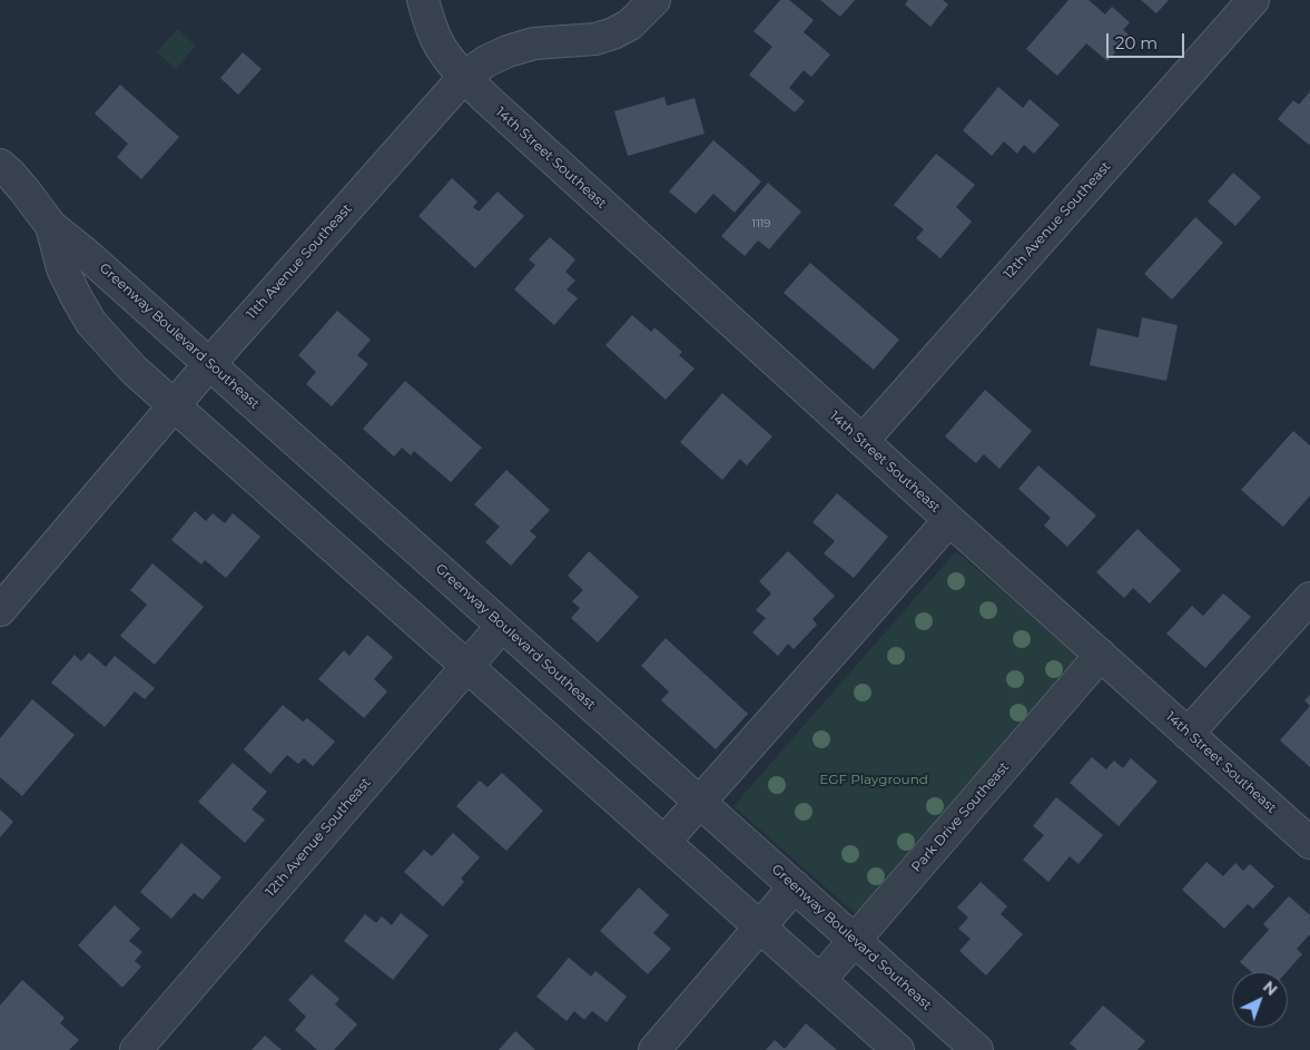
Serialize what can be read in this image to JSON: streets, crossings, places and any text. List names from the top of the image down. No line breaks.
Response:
{"streets":{"street":["14th Street Southeast","12th Avenue Southeast","11th Avenue Southeast","Greenway Boulevard Southeast","Park Drive Southeast"]},"crossings":[["14th Street Southeast","12th Avenue Southeast"],["14th Street Southeast","11th Avenue Southeast"],["14th Street Southeast","Park Drive Southeast"],["12th Avenue Southeast","Greenway Boulevard Southeast"],["11th Avenue Southeast","Greenway Boulevard Southeast"],["Greenway Boulevard Southeast","Park Drive Southeast"]],"parks":["EGF Playground"],"house_numbers":["1119"],"scale_bar":"20 m","north":"top right"}
